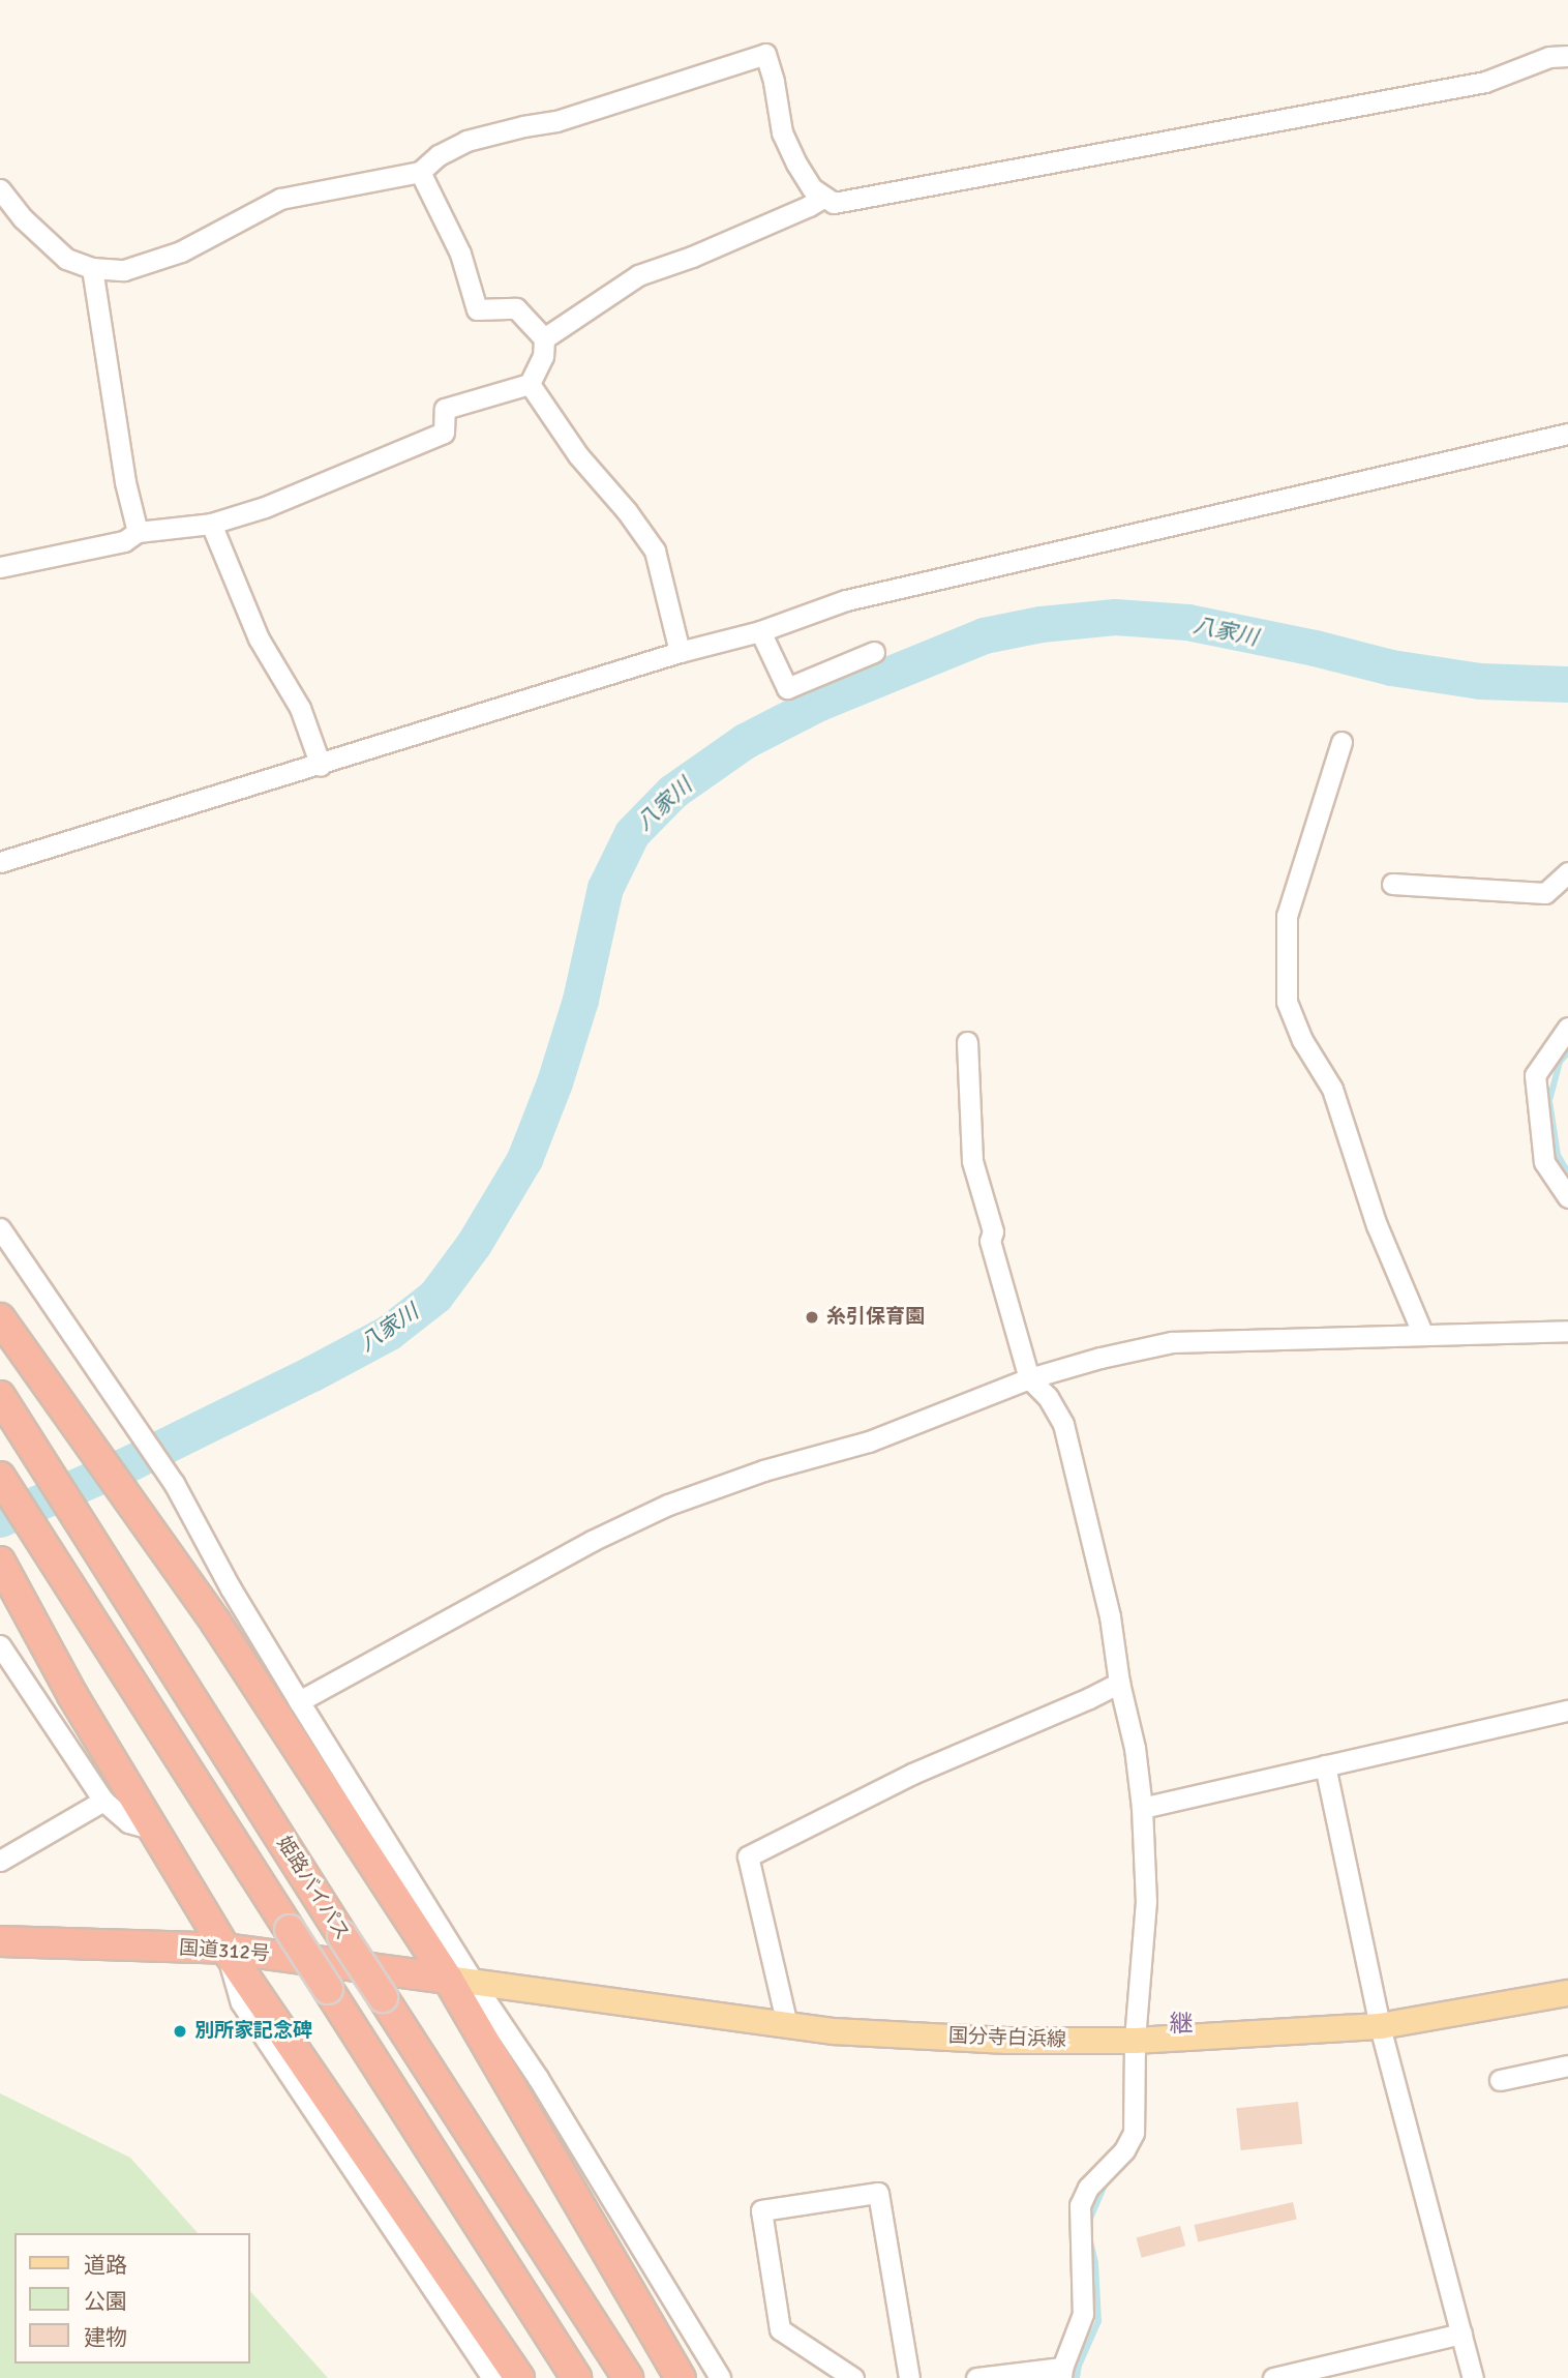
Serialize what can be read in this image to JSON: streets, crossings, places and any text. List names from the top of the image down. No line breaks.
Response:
{"streets":{"highway":["姫路バイパス","国道312号"],"main road":["国分寺白浜線"]},"crossings":[["国道312号","国分寺白浜線"]],"districts":["継"],"water":["八家川"],"places":["糸引保育園","別所家記念碑"],"legend":["道路","公園","建物"]}
